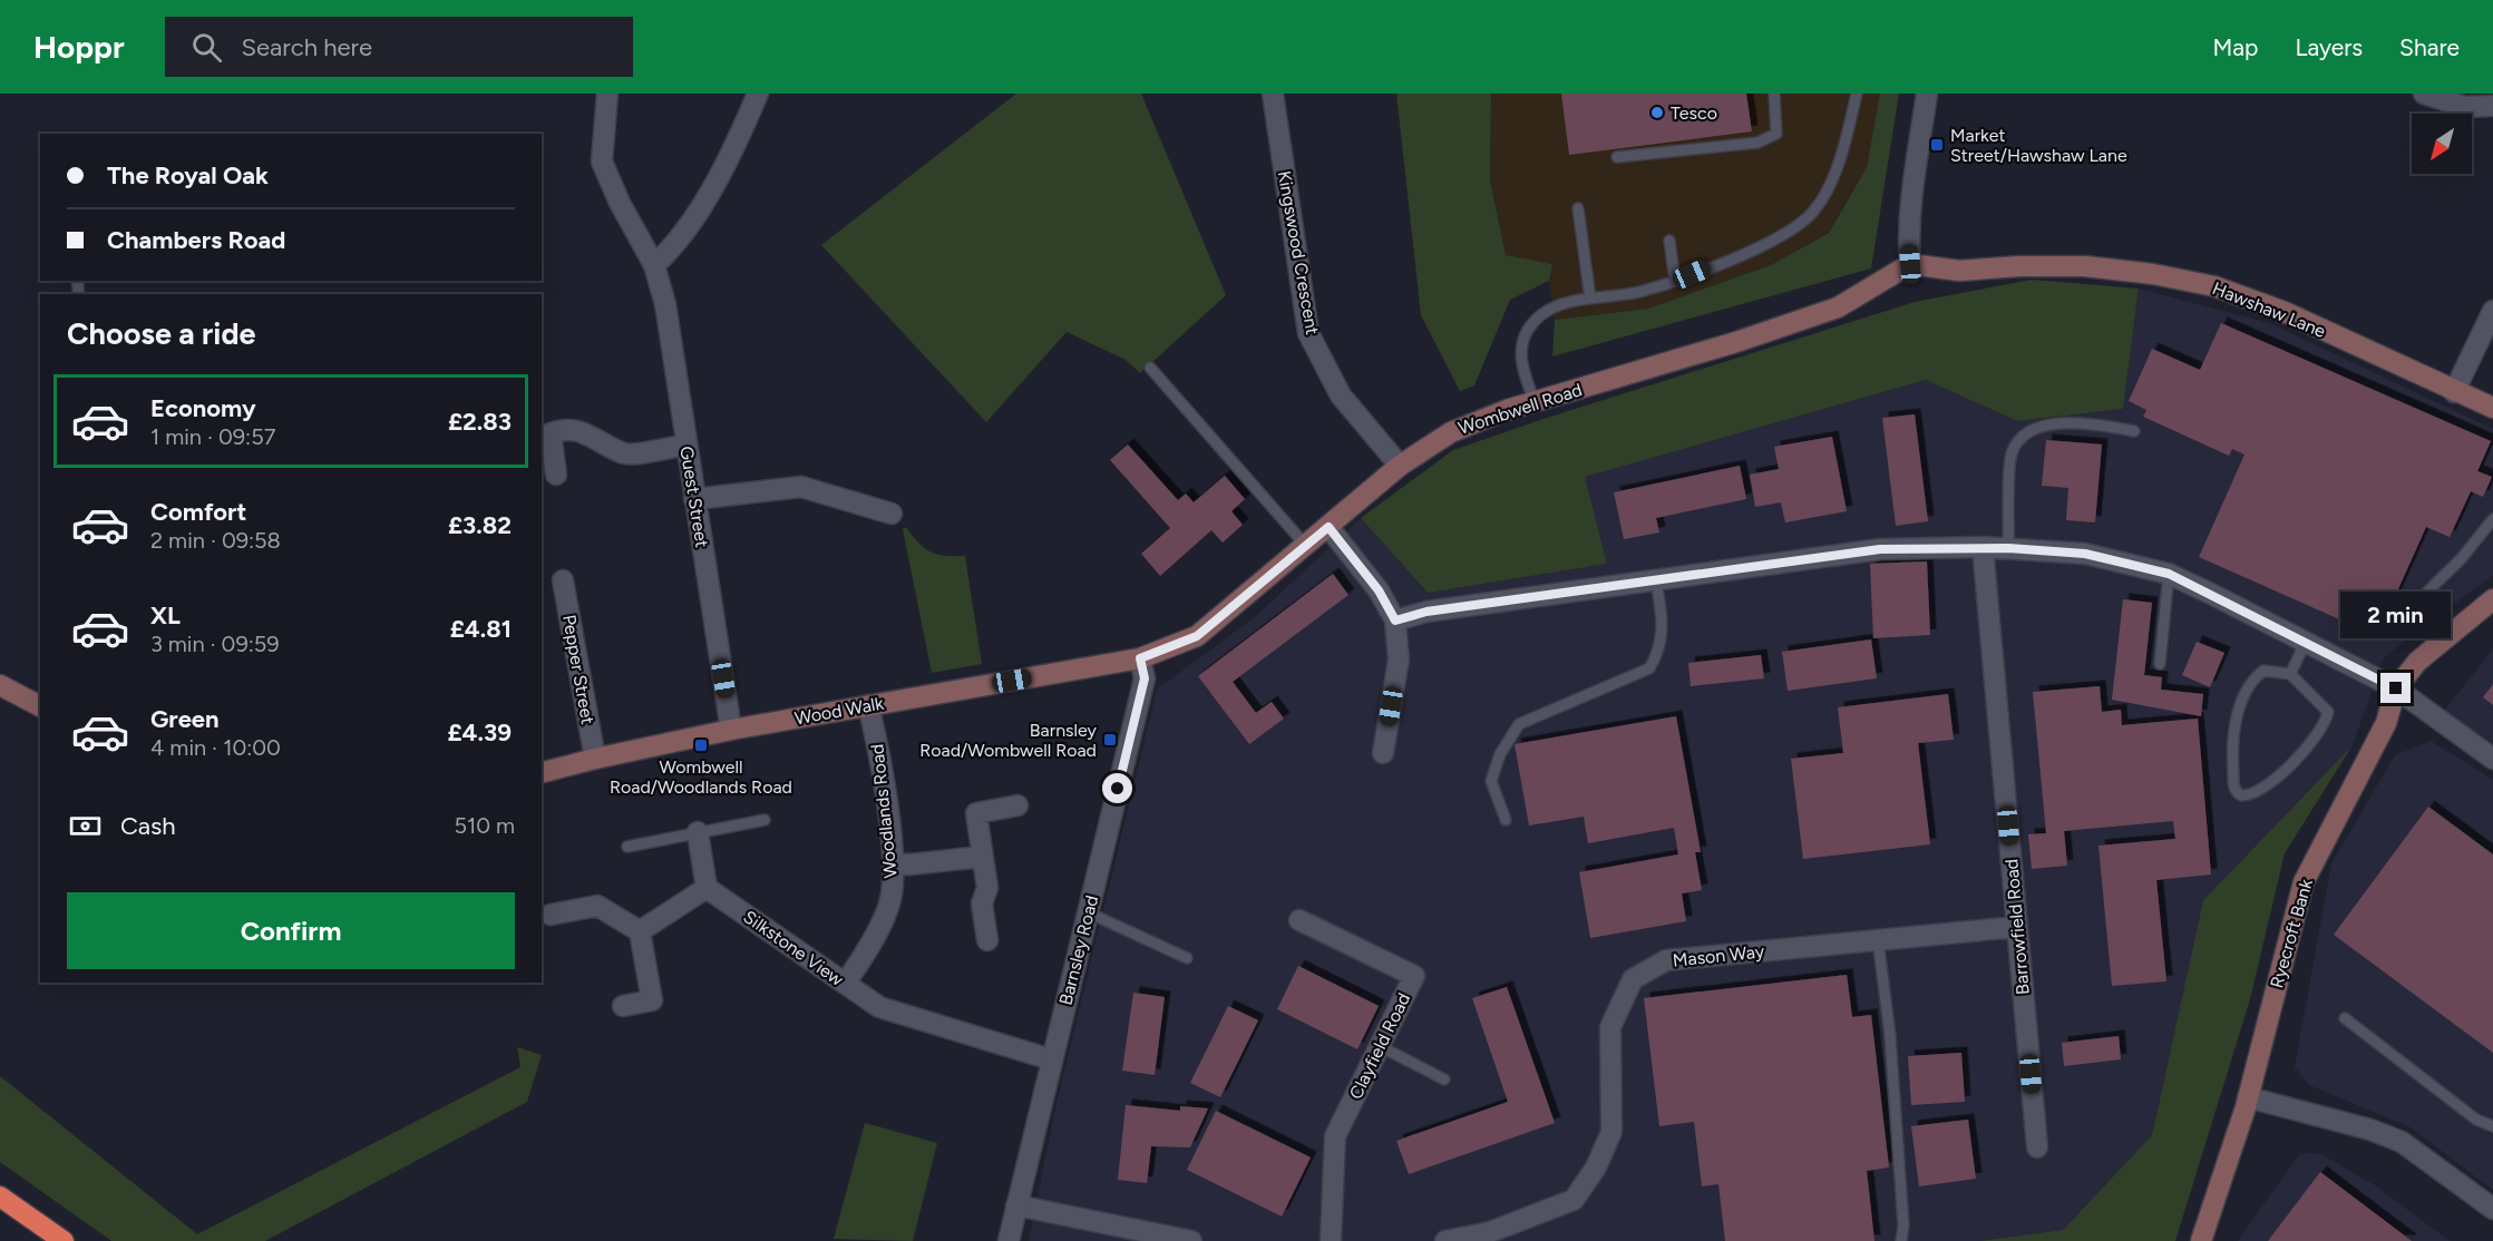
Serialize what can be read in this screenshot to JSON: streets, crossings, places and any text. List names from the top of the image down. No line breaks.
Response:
{"streets":{"main road":["Hawshaw Lane","Wombwell Road","Wood Walk","Ryecroft Bank"],"street":["Kingswood Crescent","Guest Street","Pepper Street","Woodlands Road","Barrowfield Road","Silkstone View","Barnsley Road","Mason Way","Clayfield Road"]},"crossings":[["Kingswood Crescent","Wombwell Road"],["Hawshaw Lane","Wombwell Road"],["Wombwell Road","Wood Walk"],["Wombwell Road","Barnsley Road"],["Guest Street","Wood Walk"],["Pepper Street","Wood Walk"],["Wood Walk","Woodlands Road"],["Wood Walk","Barnsley Road"],["Woodlands Road","Silkstone View"],["Barrowfield Road","Mason Way"],["Silkstone View","Barnsley Road"]],"places":{"other":["Tesco"],"transit":["Market Street/Hawshaw Lane","Barnsley Road/Wombwell Road","Wombwell Road/Woodlands Road"]},"north":"bottom left","page":{"header":"Hoppr","search":"Search here","nav":["Map","Layers","Share"],"banner":["The Royal Oak","Chambers Road"],"heading":"Choose a ride","list":[{"name":"Economy","note":"1 min · 09:57","value":"£2.83"},{"name":"Comfort","note":"2 min · 09:58","value":"£3.82"},{"name":"XL","note":"3 min · 09:59","value":"£4.81"},{"name":"Green","note":"4 min · 10:00","value":"£4.39"}],"bubble":"2 min","pay":["Cash","510 m"],"buttons":"Confirm"}}
